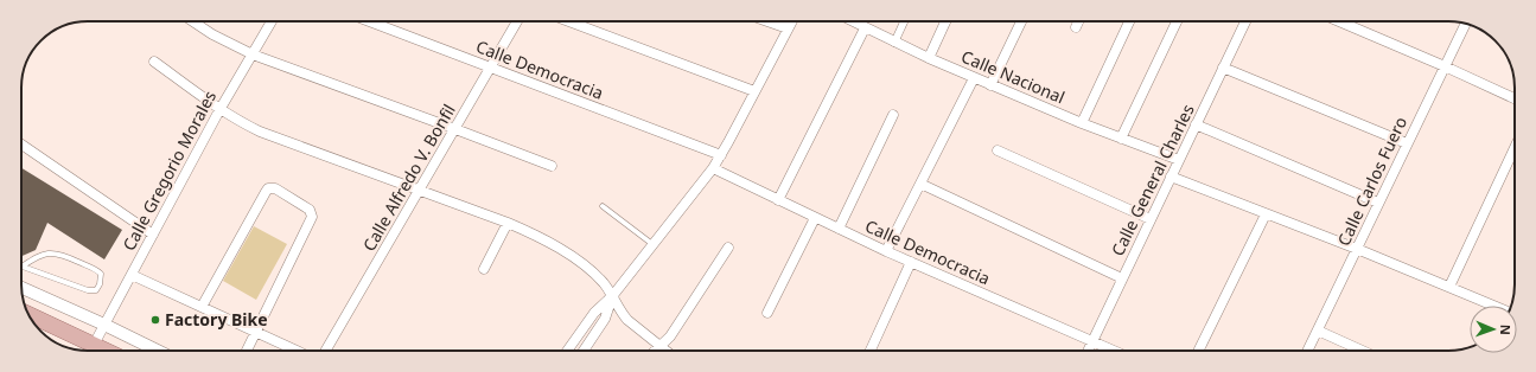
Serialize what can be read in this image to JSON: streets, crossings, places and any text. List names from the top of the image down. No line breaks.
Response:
{"streets":{"street":["Calle Democracia","Calle Nacional","Calle Gregorio Morales","Calle Alfredo V. Bonfil","Calle General Charles","Calle Carlos Fuero"]},"crossings":[["Calle Democracia","Calle Alfredo V. Bonfil"],["Calle Democracia","Calle General Charles"],["Calle Nacional","Calle General Charles"]],"places":["Factory Bike"],"north":"right"}
